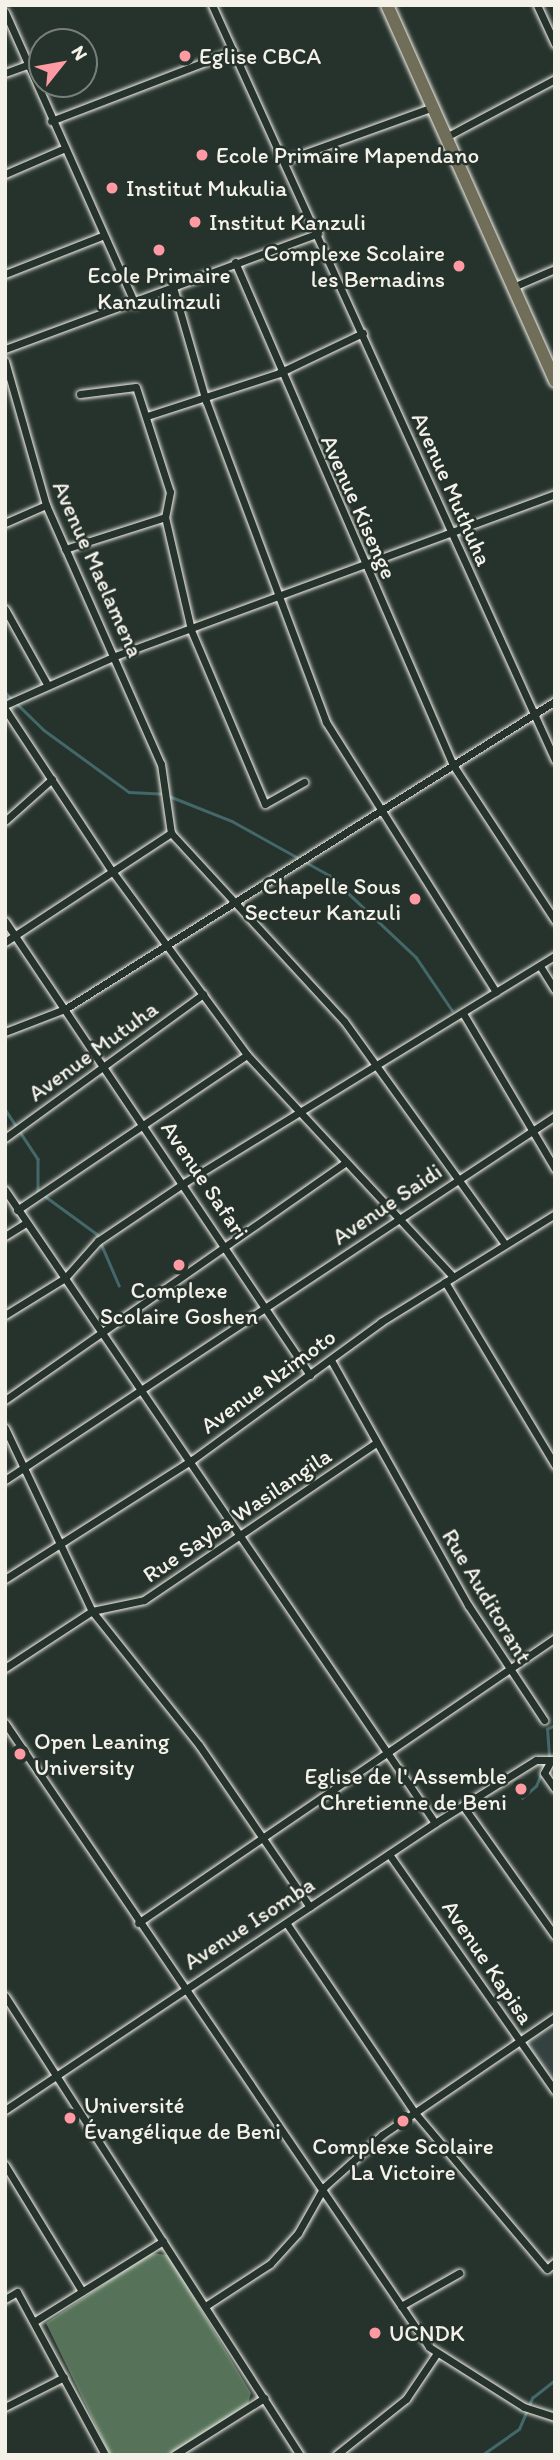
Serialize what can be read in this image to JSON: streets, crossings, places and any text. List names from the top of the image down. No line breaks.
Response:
{"streets":{"street":["Avenue Muthuha","Avenue Kisenge","Avenue Maelamena","Avenue Mutuha","Avenue Safari","Avenue Saidi","Avenue Nzimoto","Rue Sayba Wasilangila","Rue Auditorant","Avenue Isomba","Avenue Kapisa"]},"crossings":[["Avenue Mutuha","Avenue Safari"],["Avenue Safari","Avenue Saidi"],["Avenue Safari","Avenue Nzimoto"],["Rue Sayba Wasilangila","Rue Auditorant"],["Avenue Isomba","Avenue Kapisa"]],"places":["Eglise CBCA","Ecole Primaire Mapendano","Institut Mukulia","Institut Kanzuli","Ecole Primaire Kanzulinzuli","Complexe Scolaire les Bernadins","Chapelle Sous Secteur Kanzuli","Complexe Scolaire Goshen","Open Leaning University","Eglise de l' Assemble Chretienne de Beni","Université Évangélique de Beni","Complexe Scolaire La Victoire","UCNDK"],"north":"top right"}
